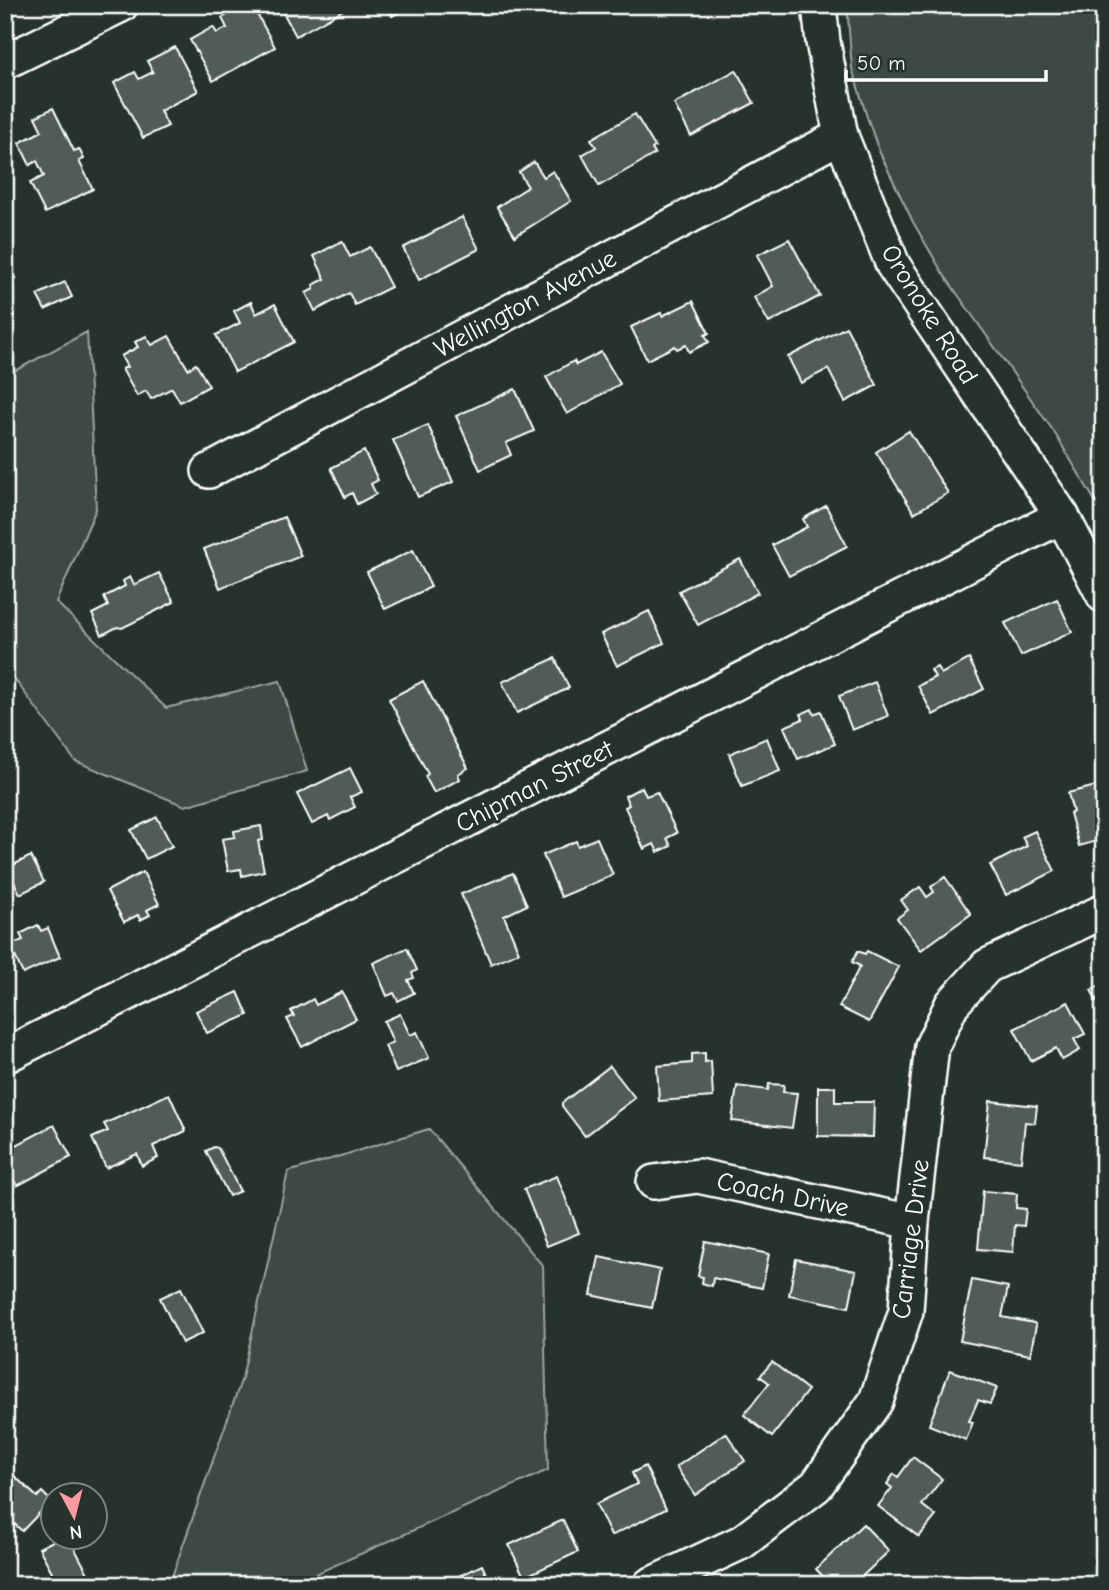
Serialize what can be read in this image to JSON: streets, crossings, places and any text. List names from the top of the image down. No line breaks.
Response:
{"streets":{"street":["Wellington Avenue","Oronoke Road","Chipman Street","Coach Drive","Carriage Drive"]},"crossings":[["Wellington Avenue","Oronoke Road"],["Oronoke Road","Chipman Street"],["Coach Drive","Carriage Drive"]],"scale_bar":"50 m","north":"bottom"}
